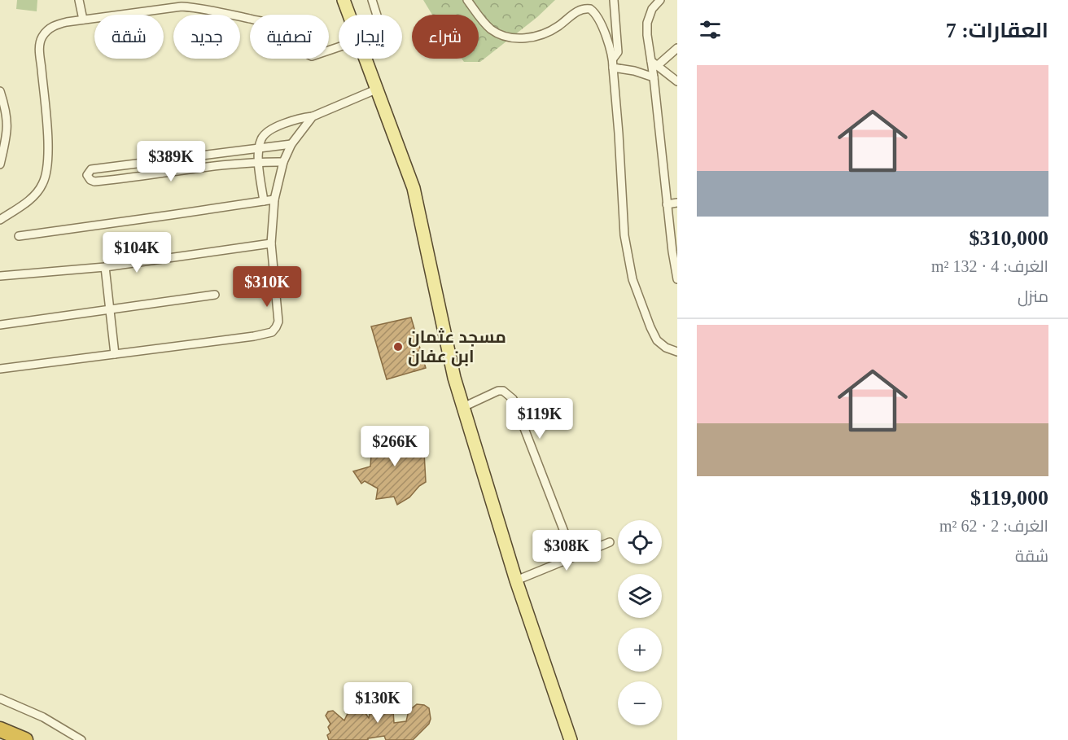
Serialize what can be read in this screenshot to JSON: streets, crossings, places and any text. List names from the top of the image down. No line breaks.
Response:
{"places":["مسجد عثمان ابن عفان"],"page":{"heading":"العقارات: 7","chip":["شراء","إيجار","تصفية","جديد","شقة"],"list":[{"name":"$310,000","note":"الغرف: 4 · 132 m² · منزل"},{"name":"$119,000","note":"الغرف: 2 · 62 m² · شقة"}],"price":["$389K","$104K","$310K","$119K","$266K","$308K","$130K"],"map_buttons":["+","−"]}}
